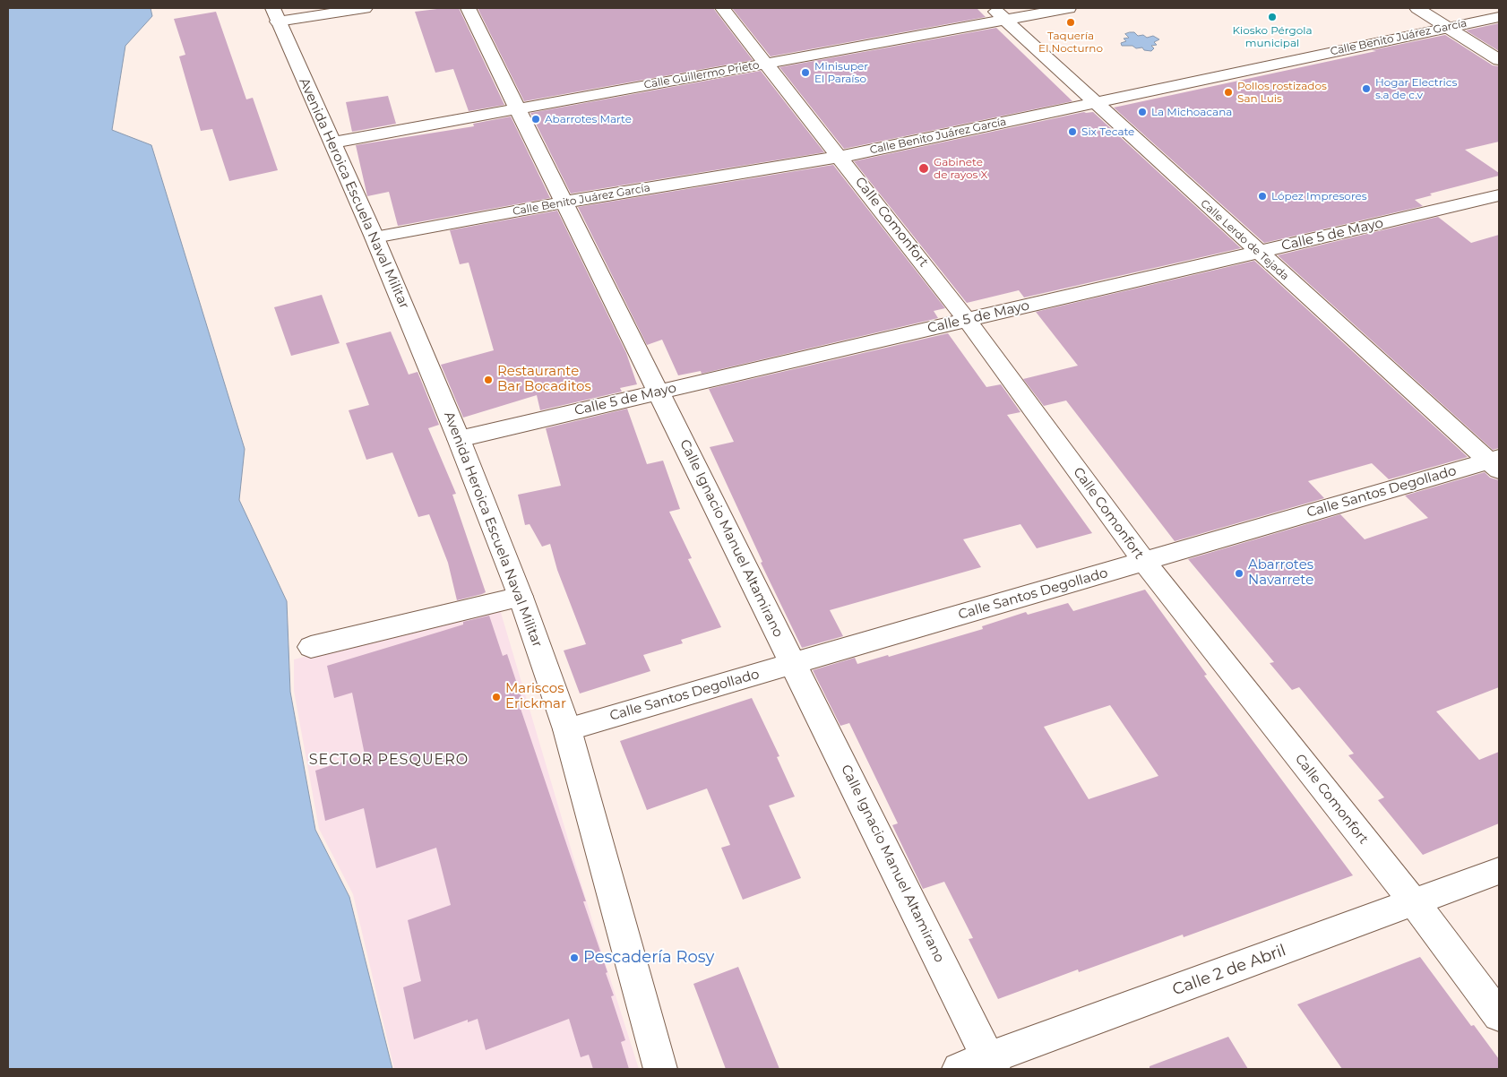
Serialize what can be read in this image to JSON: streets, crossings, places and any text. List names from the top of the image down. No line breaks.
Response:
{"streets":{"street":["Calle Benito Juárez García","Calle Guillermo Prieto","Avenida Heroica Escuela Naval Militar","Calle Comonfort","Calle 5 de Mayo","Calle Lerdo de Tejada","Calle Santos Degollado","Calle Ignacio Manuel Altamirano","Calle 2 de Abril"]},"crossings":[["Calle Benito Juárez García","Avenida Heroica Escuela Naval Militar"],["Calle Benito Juárez García","Calle Comonfort"],["Calle Benito Juárez García","Calle Lerdo de Tejada"],["Calle Benito Juárez García","Calle Ignacio Manuel Altamirano"],["Calle Guillermo Prieto","Avenida Heroica Escuela Naval Militar"],["Calle Guillermo Prieto","Calle Comonfort"],["Calle Guillermo Prieto","Calle Lerdo de Tejada"],["Calle Guillermo Prieto","Calle Ignacio Manuel Altamirano"],["Avenida Heroica Escuela Naval Militar","Calle 5 de Mayo"],["Avenida Heroica Escuela Naval Militar","Calle Santos Degollado"],["Calle Comonfort","Calle 5 de Mayo"],["Calle Comonfort","Calle Santos Degollado"],["Calle Comonfort","Calle 2 de Abril"],["Calle 5 de Mayo","Calle Lerdo de Tejada"],["Calle 5 de Mayo","Calle Ignacio Manuel Altamirano"],["Calle Lerdo de Tejada","Calle Santos Degollado"],["Calle Santos Degollado","Calle Ignacio Manuel Altamirano"],["Calle Ignacio Manuel Altamirano","Calle 2 de Abril"]],"districts":["SECTOR PESQUERO"],"places":["Kiosko Pérgola municipal","Taquería El Nocturno","Minisuper El Paraíso","Hogar Electrics s.a de c.v","Pollos rostizados San Luis","La Michoacana","Abarrotes Marte","Six Tecate","Gabinete de rayos X","López Impresores","Restaurante Bar Bocaditos","Abarrotes Navarrete","Mariscos Erickmar","Pescadería Rosy"]}
